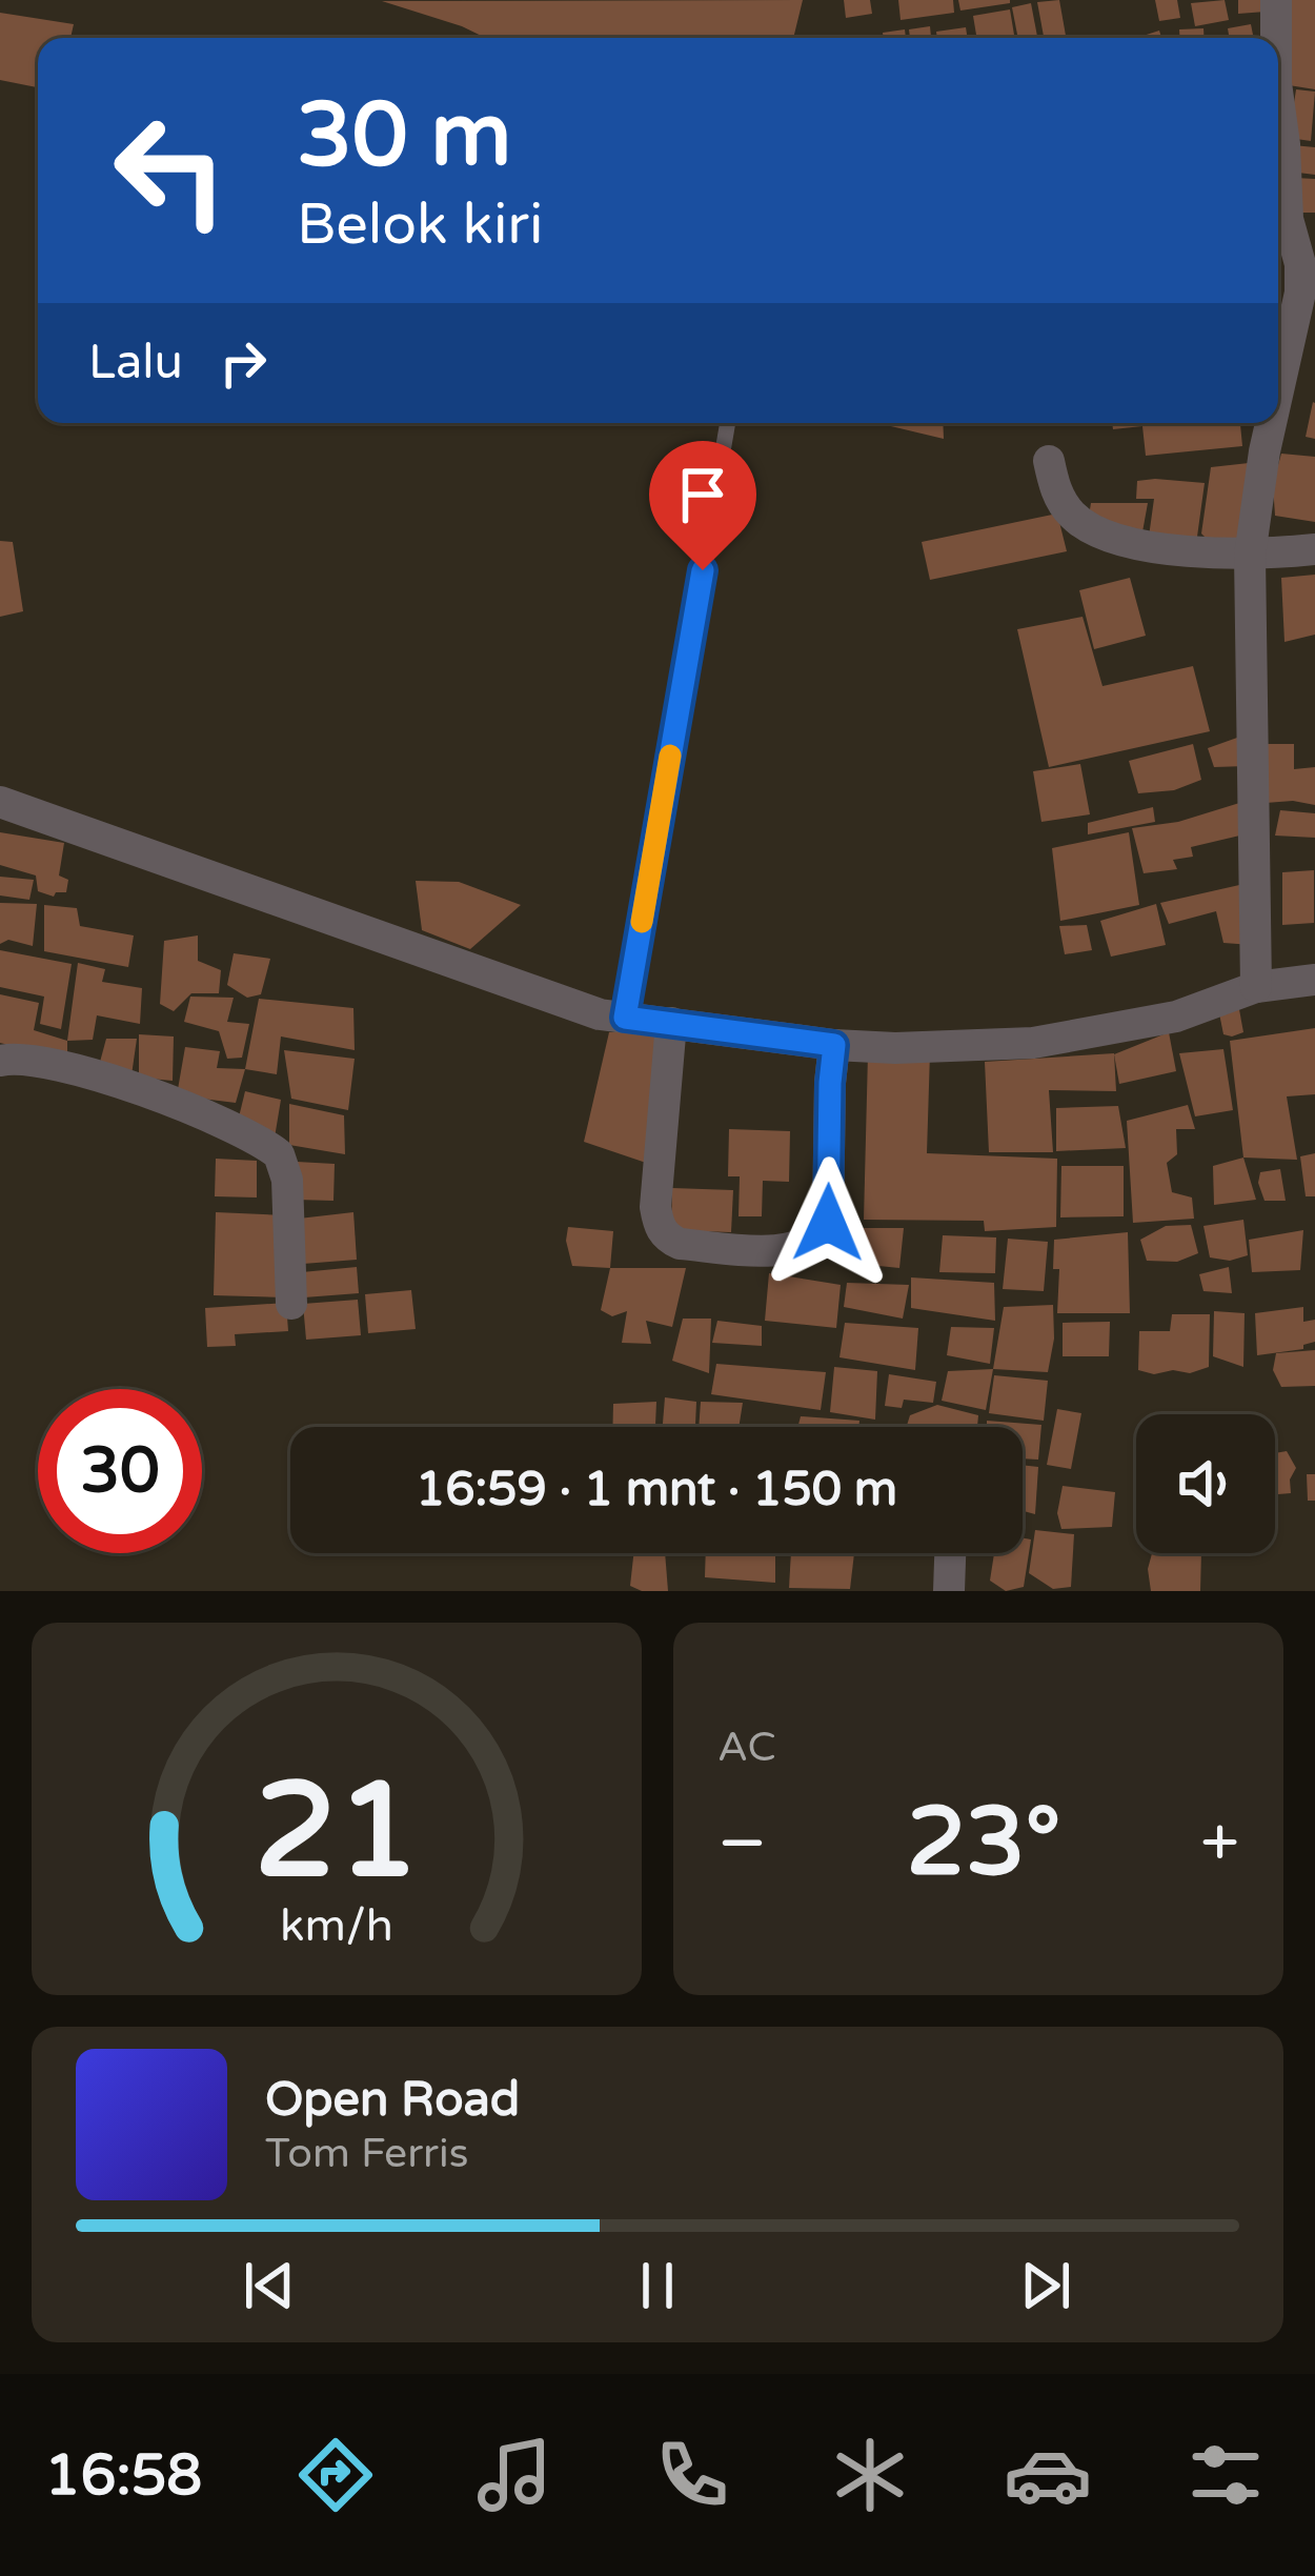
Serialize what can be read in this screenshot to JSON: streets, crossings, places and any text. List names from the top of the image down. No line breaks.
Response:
{"page":{"turn":["30 m","Belok kiri"],"then":"Lalu","limit":"30","trip":"16:59 · 1 mnt · 150 m","tile":"AC","heat":["−","23°","+"],"song":["Open Road","Tom Ferris"],"tabs":"16:58","gauge":["21","km/h"]}}
